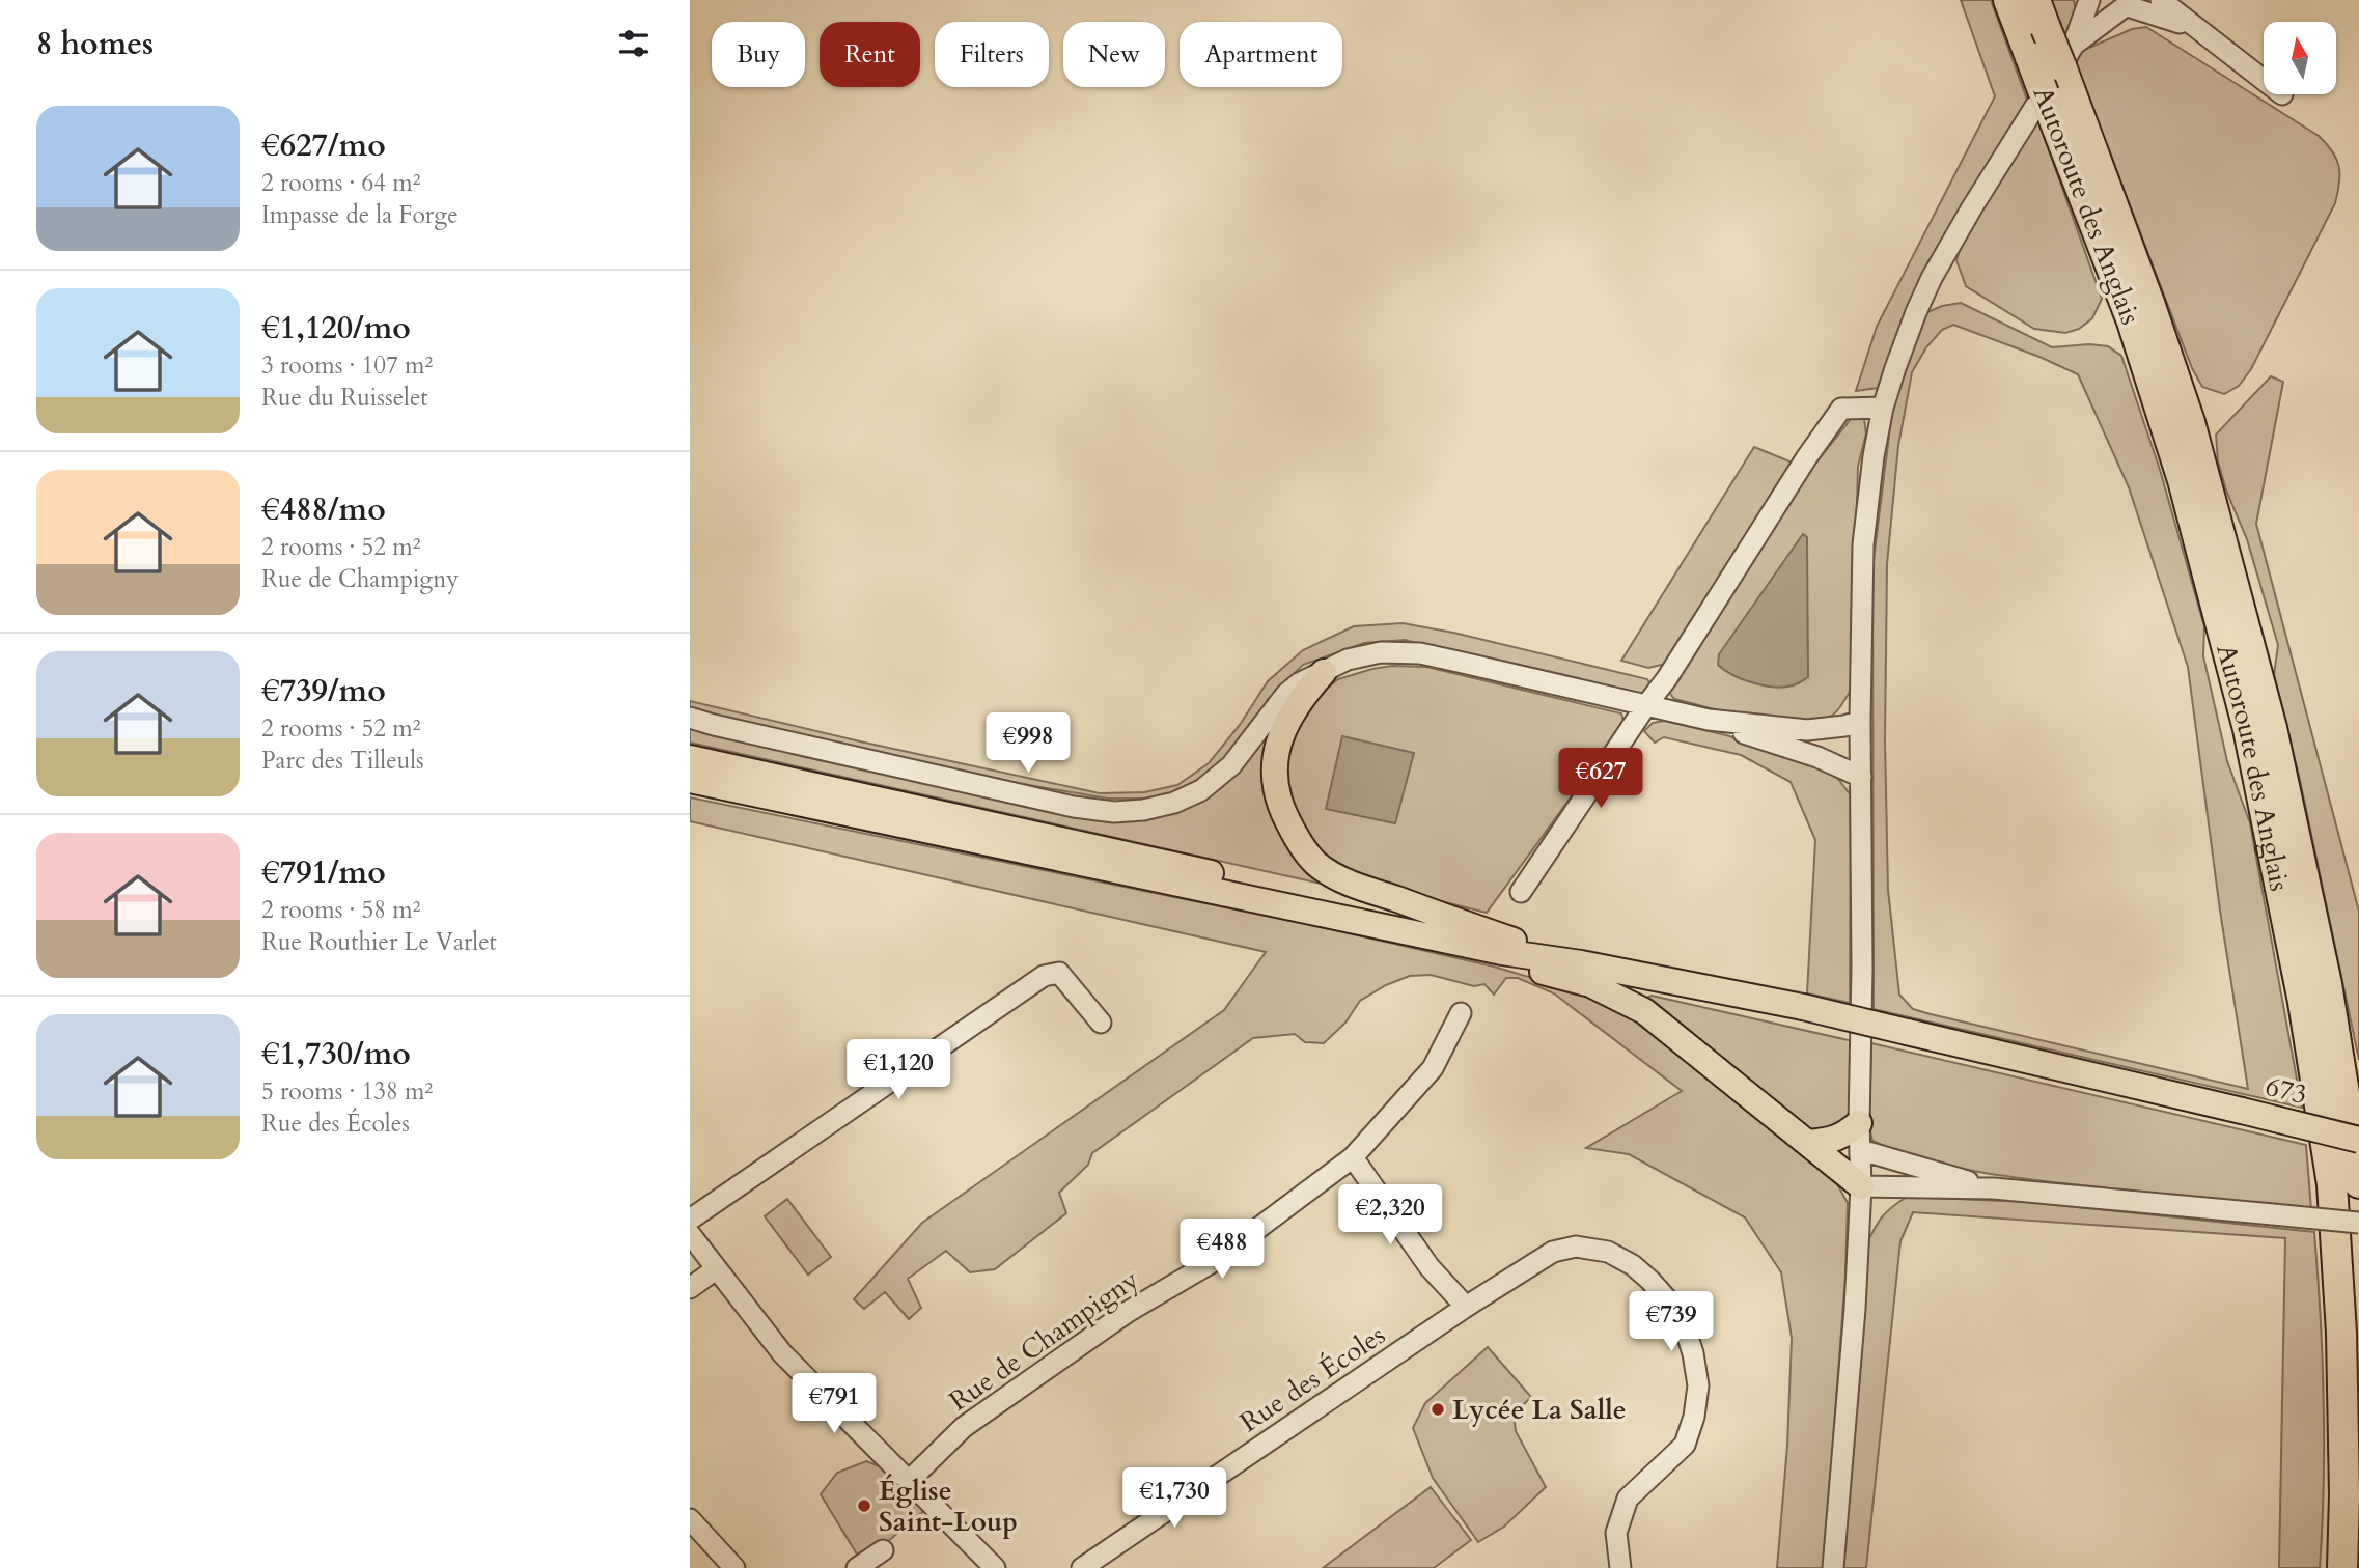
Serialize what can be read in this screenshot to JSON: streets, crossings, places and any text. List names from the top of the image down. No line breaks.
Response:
{"streets":{"highway":["Autoroute des Anglais"],"main road":["673"],"street":["Rue de Champigny","Rue des Écoles"]},"places":["Lycée La Salle","Église Saint-Loup"],"north":"top","page":{"heading":"8 homes","chip":["Buy","Rent","Filters","New","Apartment"],"list":[{"name":"€627/mo","note":"2 rooms · 64 m² · Impasse de la Forge"},{"name":"€1,120/mo","note":"3 rooms · 107 m² · Rue du Ruisselet"},{"name":"€488/mo","note":"2 rooms · 52 m² · Rue de Champigny"},{"name":"€739/mo","note":"2 rooms · 52 m² · Parc des Tilleuls"},{"name":"€791/mo","note":"2 rooms · 58 m² · Rue Routhier Le Varlet"},{"name":"€1,730/mo","note":"5 rooms · 138 m² · Rue des Écoles"}],"price":["€998","€627","€1,120","€2,320","€488","€739","€791","€1,730"]}}
